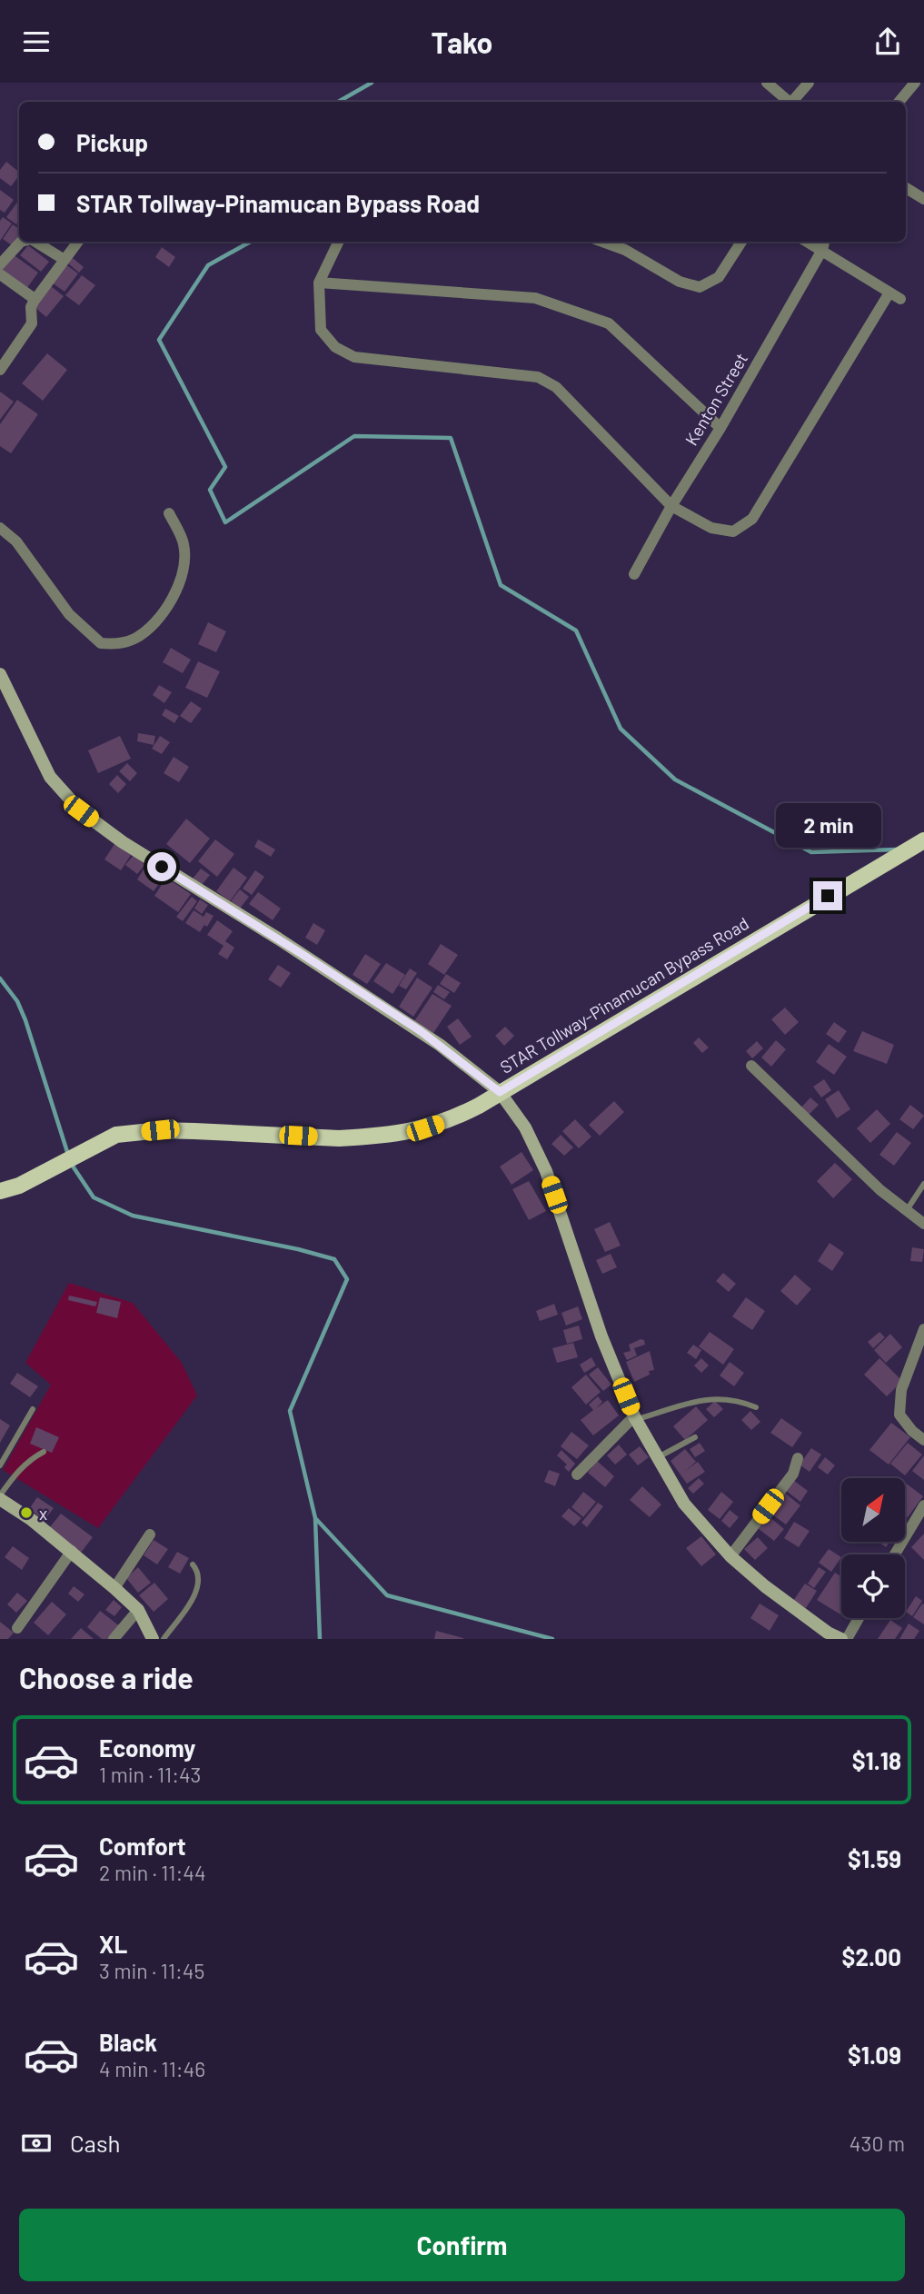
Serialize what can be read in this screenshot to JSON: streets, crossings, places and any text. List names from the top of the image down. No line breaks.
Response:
{"streets":{"main road":["STAR Tollway-Pinamucan Bypass Road"],"street":["Kenton Street"]},"places":["x"],"north":"top right","page":{"header":"Tako","banner":["Pickup","STAR Tollway-Pinamucan Bypass Road"],"bubble":"2 min","heading":"Choose a ride","list":[{"name":"Economy","note":"1 min · 11:43","value":"$1.18"},{"name":"Comfort","note":"2 min · 11:44","value":"$1.59"},{"name":"XL","note":"3 min · 11:45","value":"$2.00"},{"name":"Black","note":"4 min · 11:46","value":"$1.09"}],"pay":["Cash","430 m"],"buttons":"Confirm"}}
